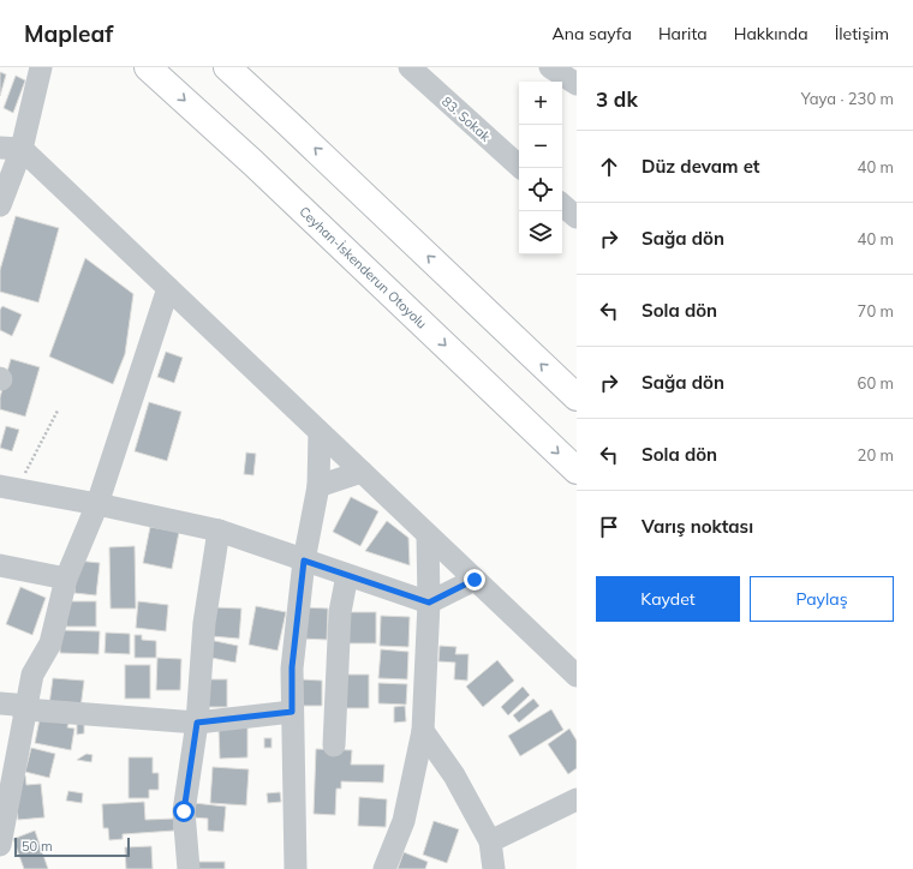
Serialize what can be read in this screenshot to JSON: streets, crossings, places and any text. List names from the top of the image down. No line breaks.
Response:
{"streets":{"highway":["Ceyhan-İskenderun Otoyolu"],"street":["83. Sokak"]},"scale_bar":"50 m","page":{"header":"Mapleaf","nav":["Ana sayfa","Harita","Hakkında","İletişim"],"heading":["3 dk","Yaya · 230 m"],"map_buttons":["+","−"],"list":[["Düz devam et","40 m"],["Sağa dön","40 m"],["Sola dön","70 m"],["Sağa dön","60 m"],["Sola dön","20 m"],"Varış noktası"],"buttons":["Kaydet","Paylaş"],"scale":"50 m"}}
